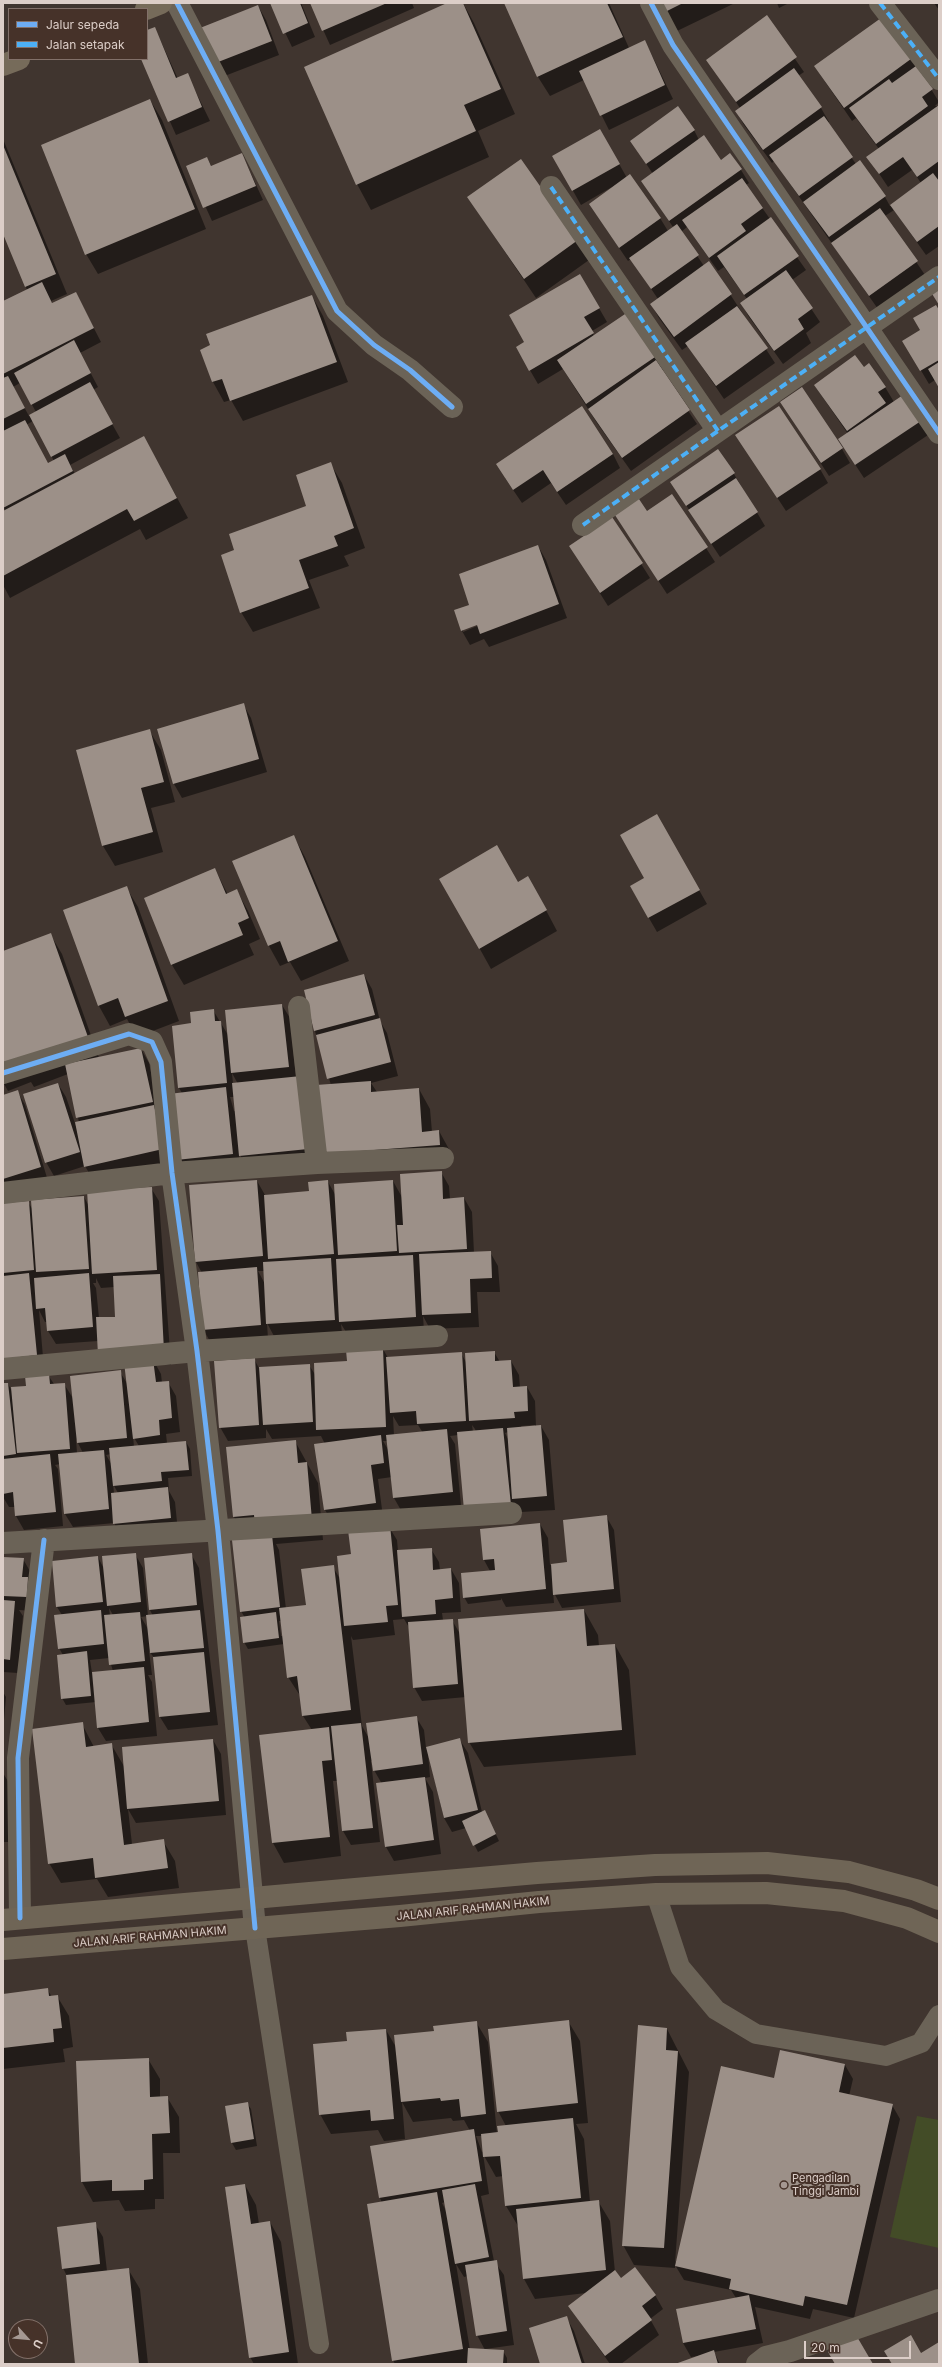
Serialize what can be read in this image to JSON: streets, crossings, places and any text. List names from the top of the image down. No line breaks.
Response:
{"streets":{"main road":["JALAN ARIF RAHMAN HAKIM"]},"places":["Pengadilan Tinggi Jambi"],"legend":["Jalur sepeda","Jalan setapak"],"scale_bar":"20 m","north":"bottom right"}
